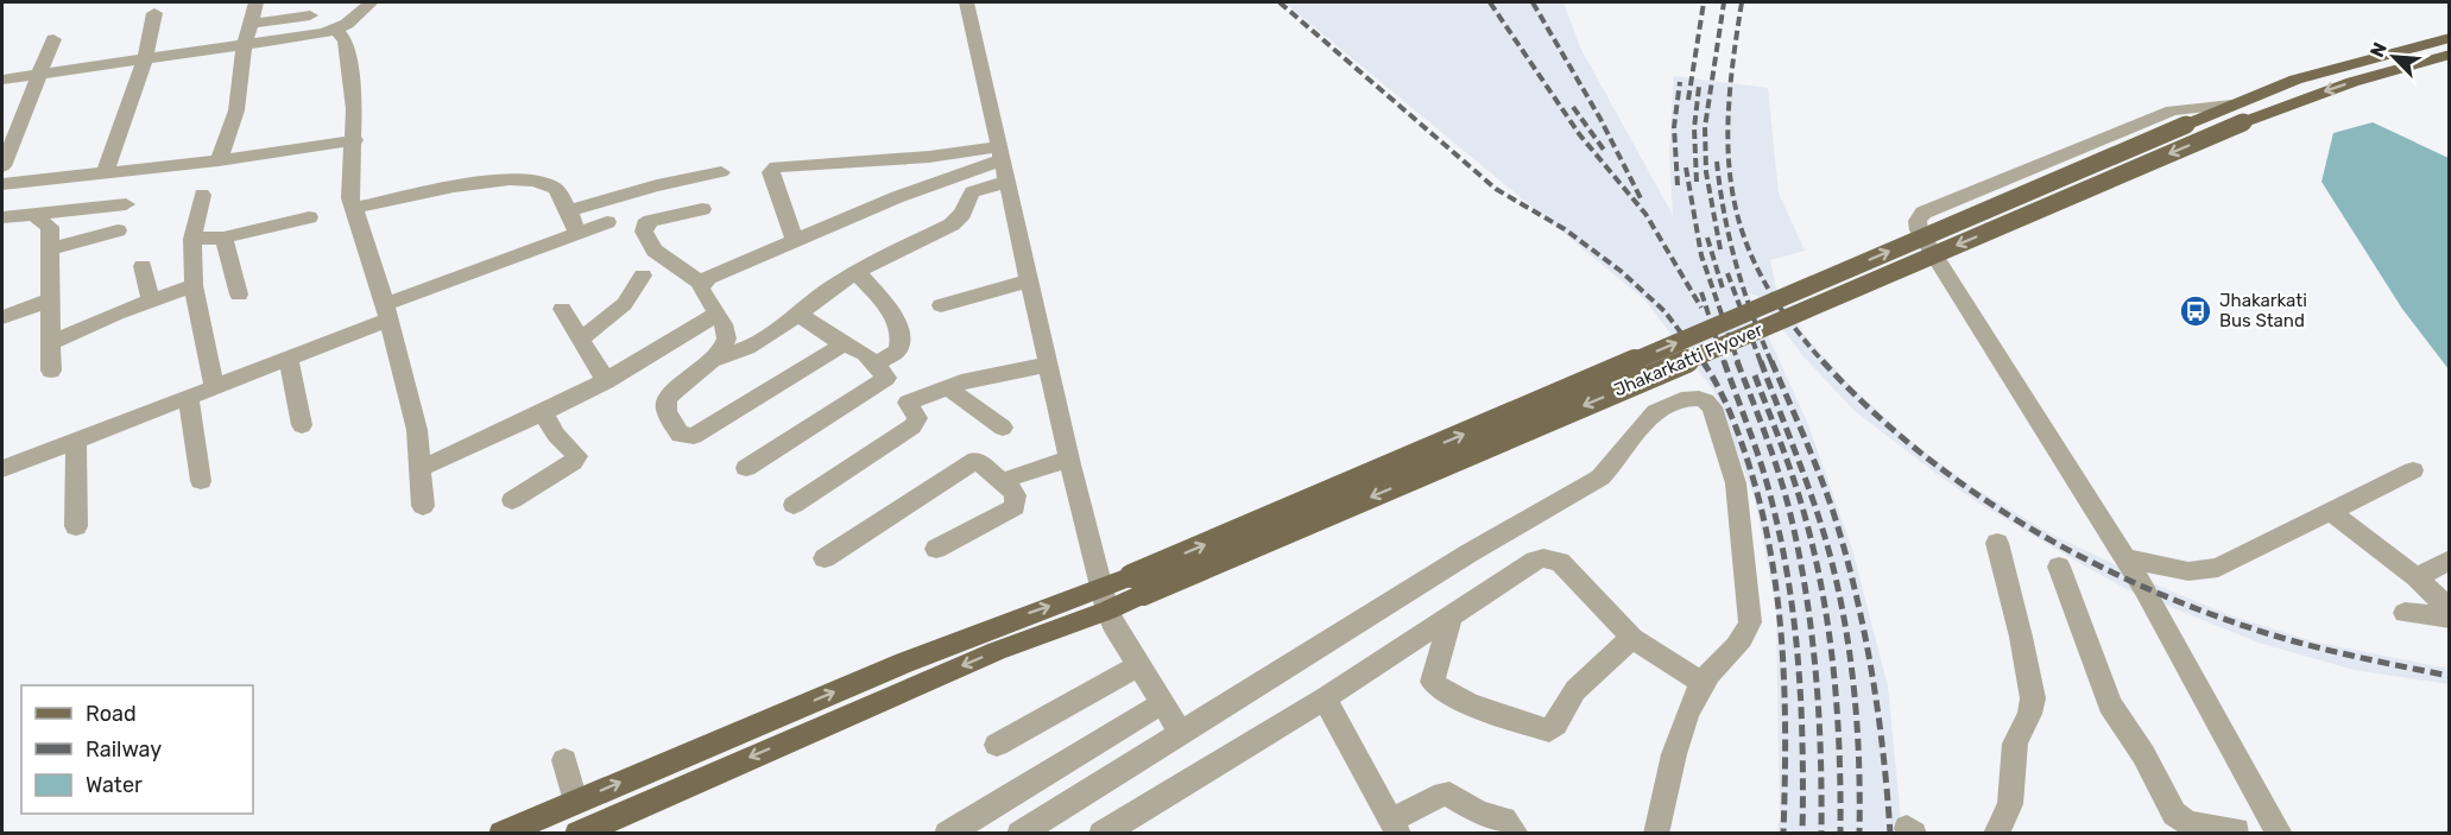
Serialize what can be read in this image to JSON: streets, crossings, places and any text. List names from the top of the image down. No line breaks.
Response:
{"streets":{"main road":["Jhakarkatti Flyover"]},"places":{"bus stop":["Jhakarkati Bus Stand"]},"legend":["Road","Railway","Water"],"north":"top left"}
